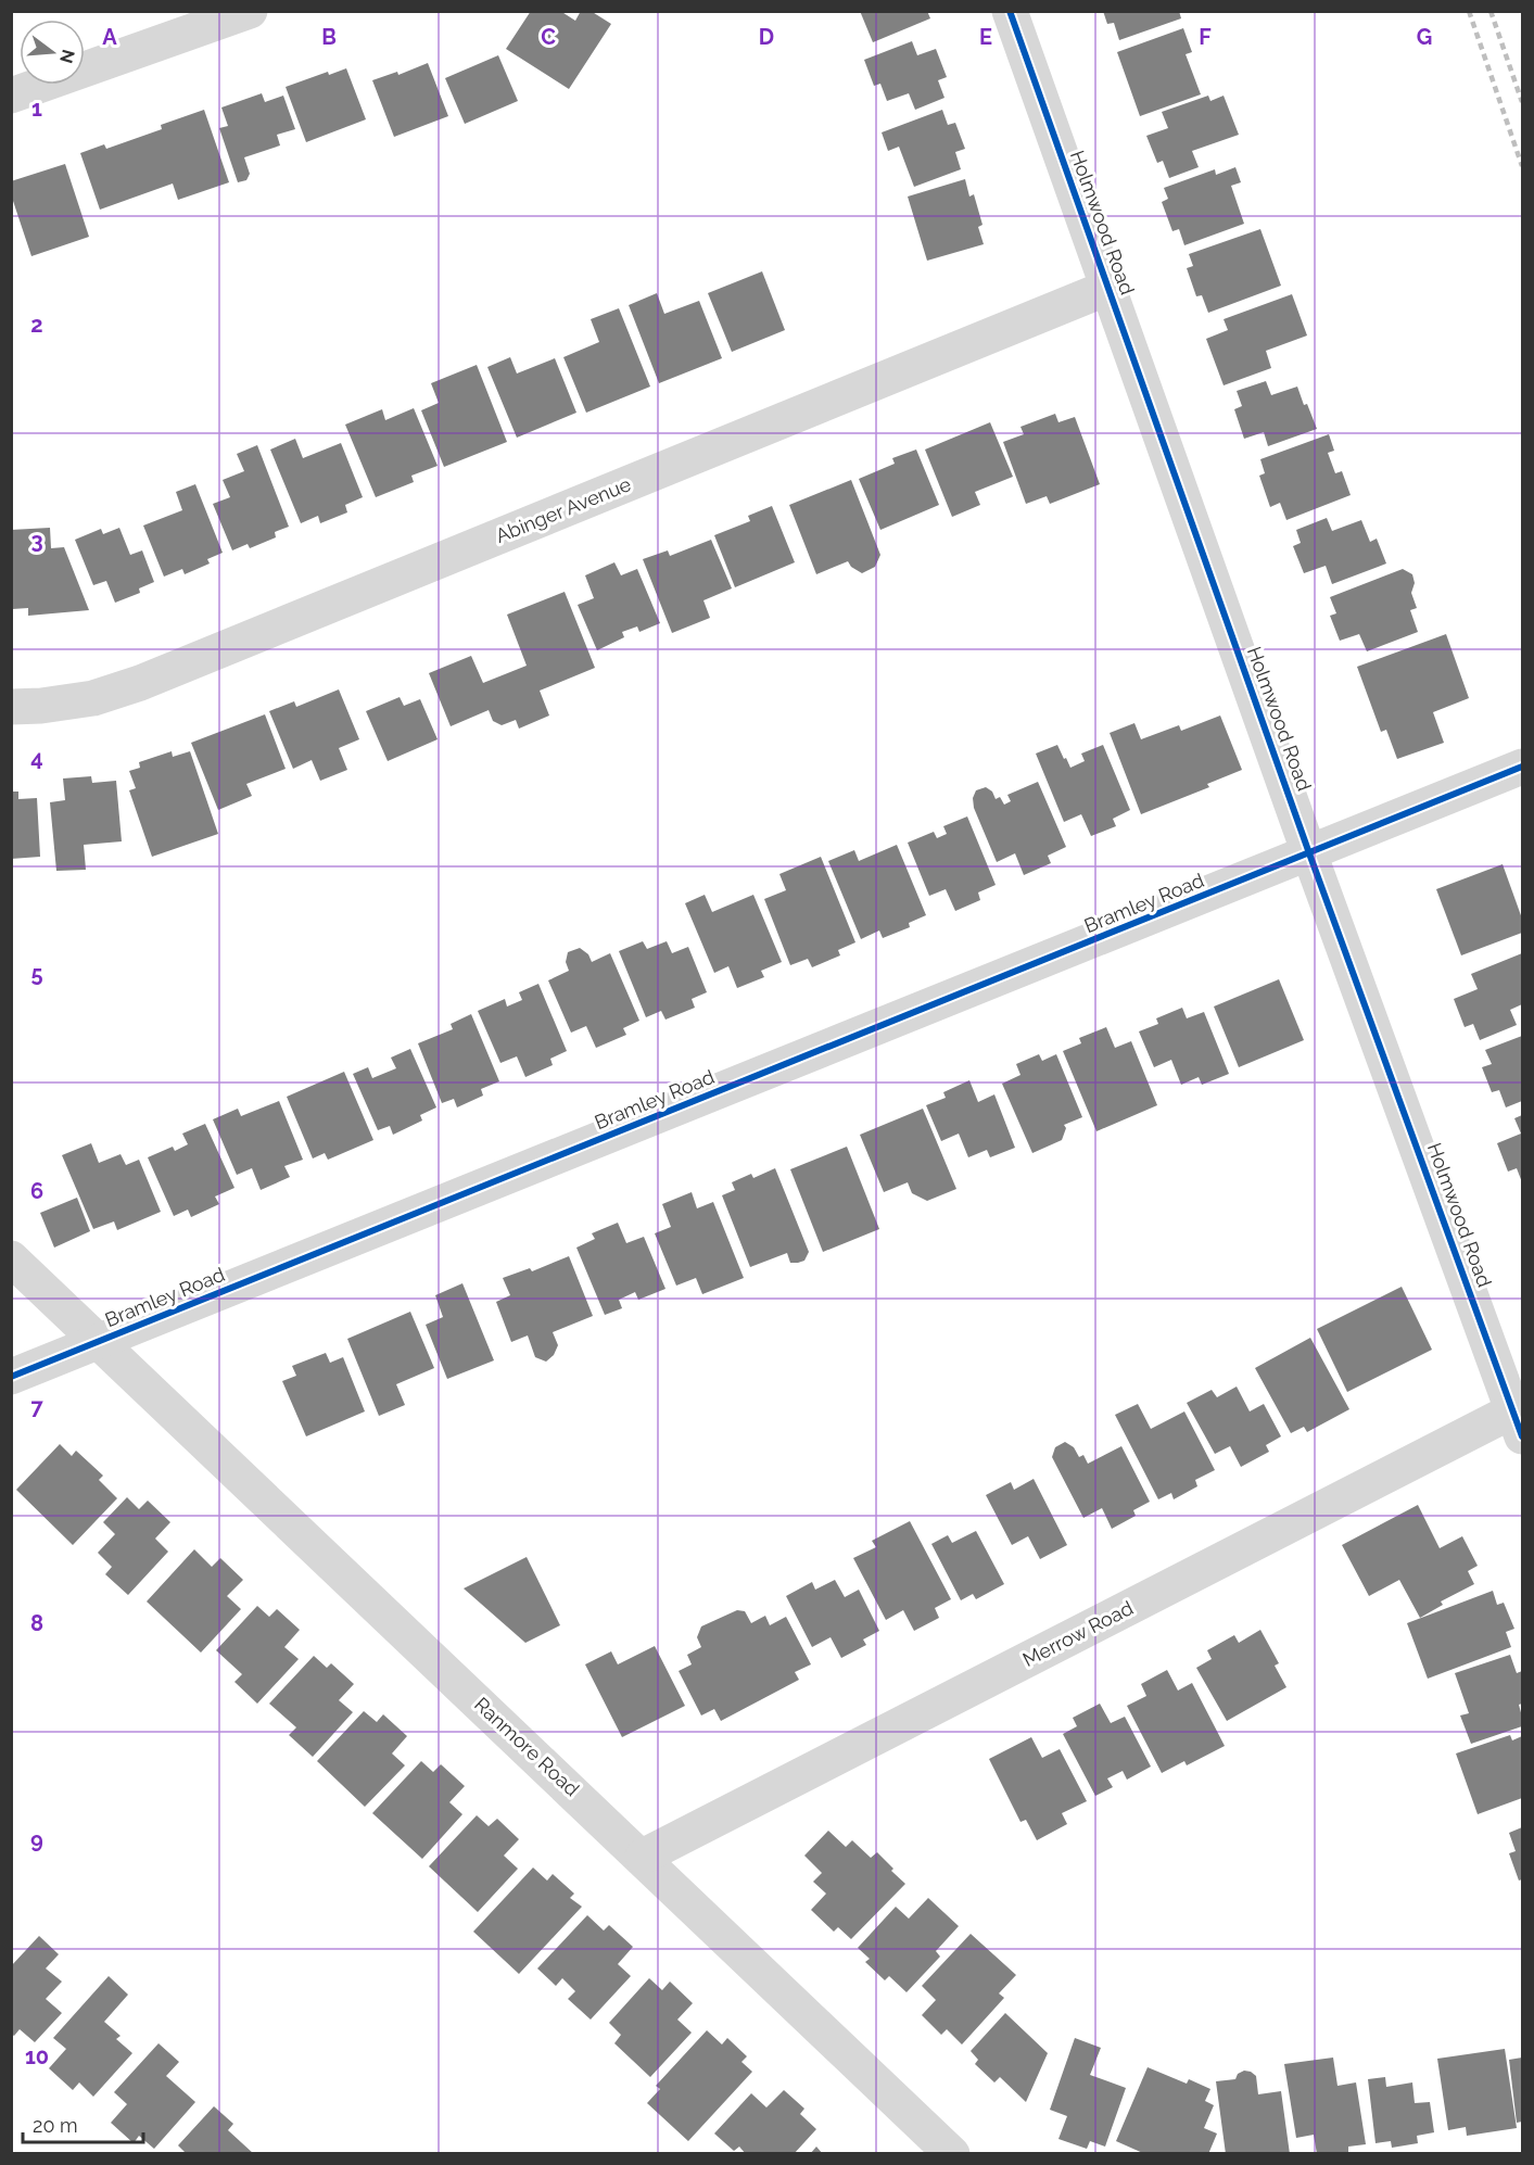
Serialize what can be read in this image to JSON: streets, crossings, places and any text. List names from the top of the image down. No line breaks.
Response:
{"streets":{"street":["Holmwood Road","Abinger Avenue","Bramley Road","Merrow Road","Ranmore Road"]},"crossings":[["Holmwood Road","Abinger Avenue"],["Holmwood Road","Bramley Road"],["Holmwood Road","Merrow Road"],["Bramley Road","Ranmore Road"],["Merrow Road","Ranmore Road"]],"scale_bar":"20 m","north":"right","grid":{"columns":["A","B","C","D","E","F","G"],"rows":["1","2","3","4","5","6","7","8","9","10"]}}
